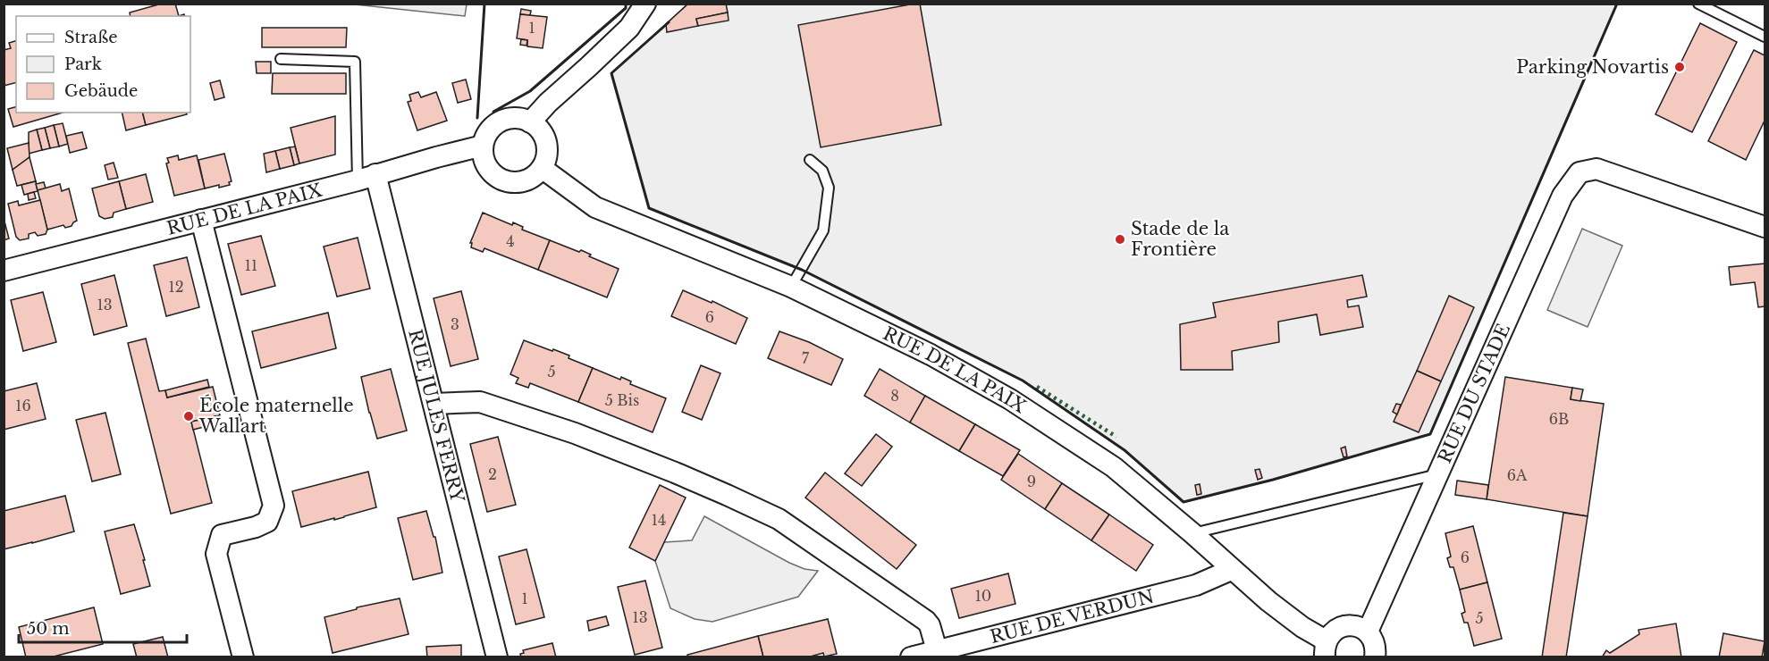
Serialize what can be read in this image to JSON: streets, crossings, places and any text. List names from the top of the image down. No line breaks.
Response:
{"streets":{"street":["RUE DE LA PAIX","RUE DU STADE","RUE JULES FERRY","RUE DE VERDUN"]},"crossings":[["RUE DE LA PAIX","RUE JULES FERRY"],["RUE DE LA PAIX","RUE DE VERDUN"]],"places":["Parking Novartis","Stade de la Frontière","École maternelle Wallart"],"house_numbers":["1","4","11","12","13","6","3","7","5","8","5 Bis","16","6B","2","6A","9","14","6","10","1","13","5"],"legend":["Straße","Park","Gebäude"],"scale_bar":"50 m"}
